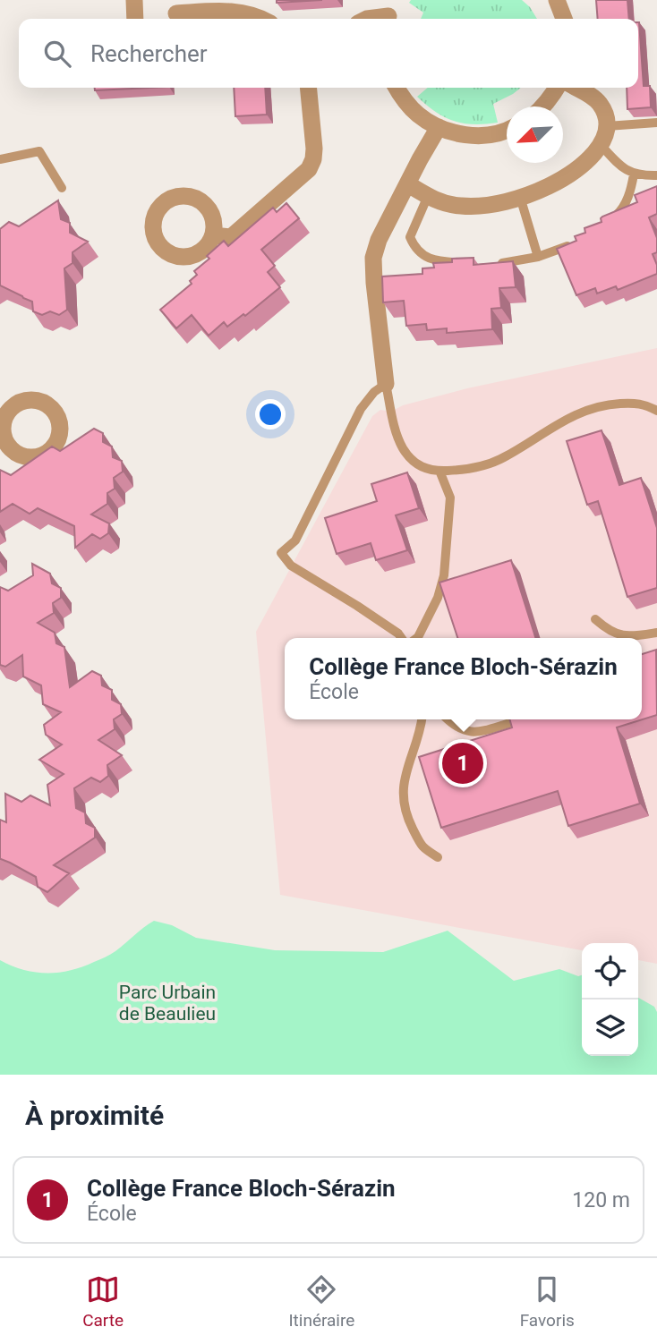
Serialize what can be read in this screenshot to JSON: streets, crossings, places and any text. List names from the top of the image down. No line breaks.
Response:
{"parks":["Parc Urbain de Beaulieu"],"north":"bottom left","page":{"search":"Rechercher","popup":["Collège France Bloch-Sérazin","École"],"pins":"1","heading":"À proximité","list":[{"mark":"1","name":"Collège France Bloch-Sérazin","note":"École","value":"120 m"}],"nav":["Carte","Itinéraire","Favoris"]}}
